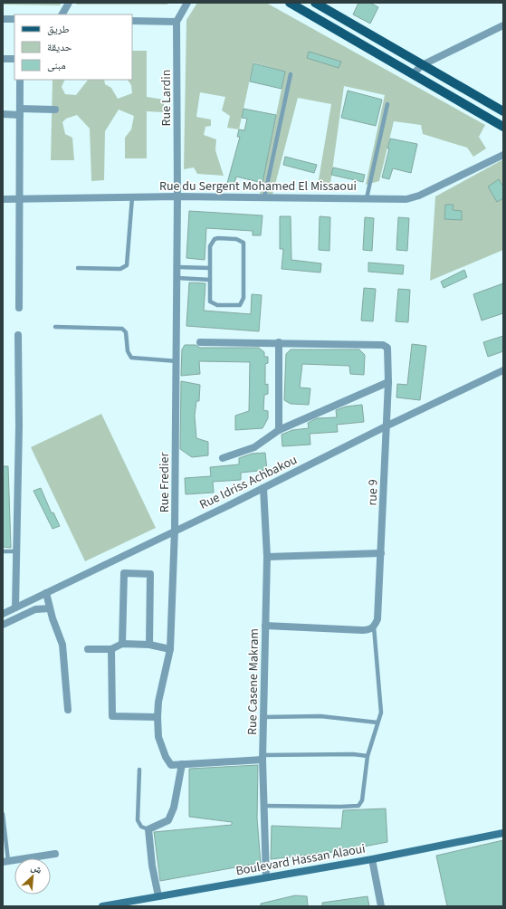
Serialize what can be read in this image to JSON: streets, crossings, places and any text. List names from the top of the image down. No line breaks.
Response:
{"streets":{"street":["Rue Lardin","Rue du Sergent Mohamed El Missaoui","Rue Idriss Achbakou","Rue Fredier","rue 9","Rue Casene Makram","Boulevard Hassan Alaoui"]},"crossings":[["Rue Lardin","Rue du Sergent Mohamed El Missaoui"],["Rue Lardin","Rue Fredier"],["Rue du Sergent Mohamed El Missaoui","Rue Fredier"],["Rue Idriss Achbakou","Rue Fredier"],["Rue Idriss Achbakou","rue 9"],["Rue Idriss Achbakou","Rue Casene Makram"],["Rue Casene Makram","Boulevard Hassan Alaoui"]],"legend":["طريق","حديقة","مبنى"],"north":"top right"}
